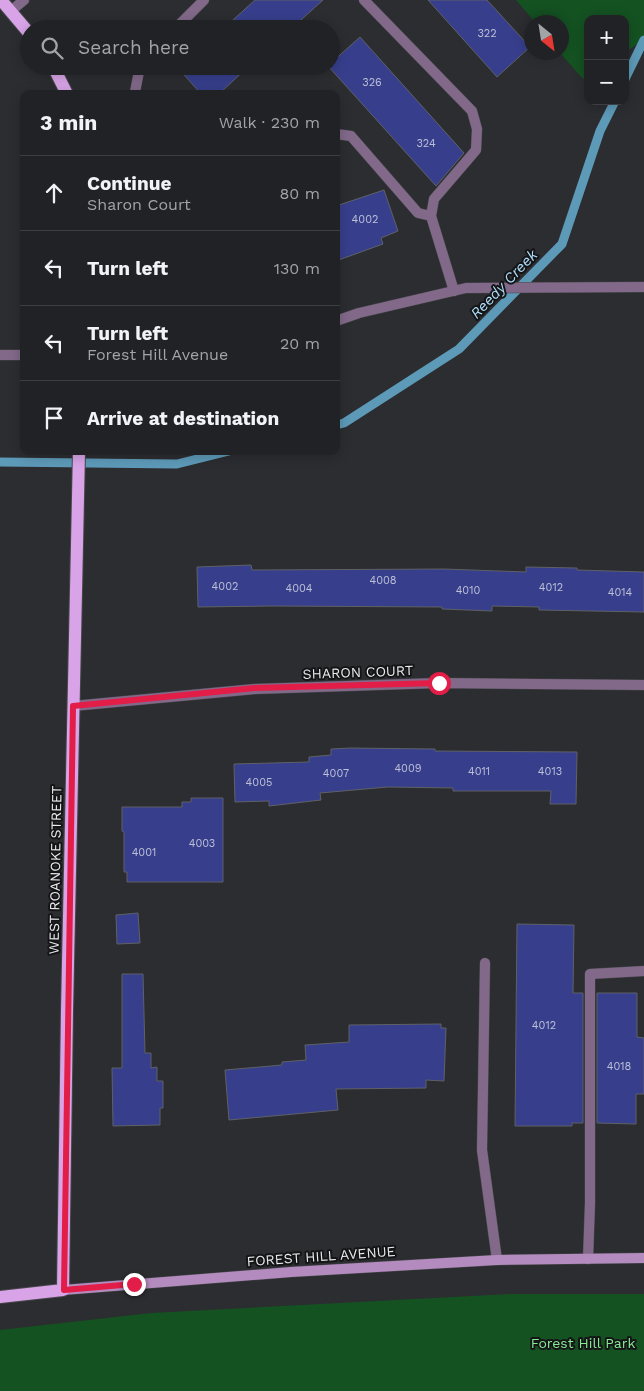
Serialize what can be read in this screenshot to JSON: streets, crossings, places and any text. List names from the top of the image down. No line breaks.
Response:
{"streets":{"main road":["WEST ROANOKE STREET","FOREST HILL AVENUE"],"street":["SHARON COURT"]},"crossings":[["SHARON COURT","WEST ROANOKE STREET"],["WEST ROANOKE STREET","FOREST HILL AVENUE"]],"water":["Reedy Creek"],"parks":["Forest Hill Park"],"house_numbers":["322","326","324","4002","4008","4002","4012","4004","4010","4014","4009","4011","4013","4007","4005","4003","4001","4012","4018"],"north":"bottom right","page":{"map_buttons":["+","−"],"search":"Search here","heading":["3 min","Walk · 230 m"],"list":[["Continue","Sharon Court","80 m"],["Turn left","130 m"],["Turn left","Forest Hill Avenue","20 m"],"Arrive at destination"]}}
